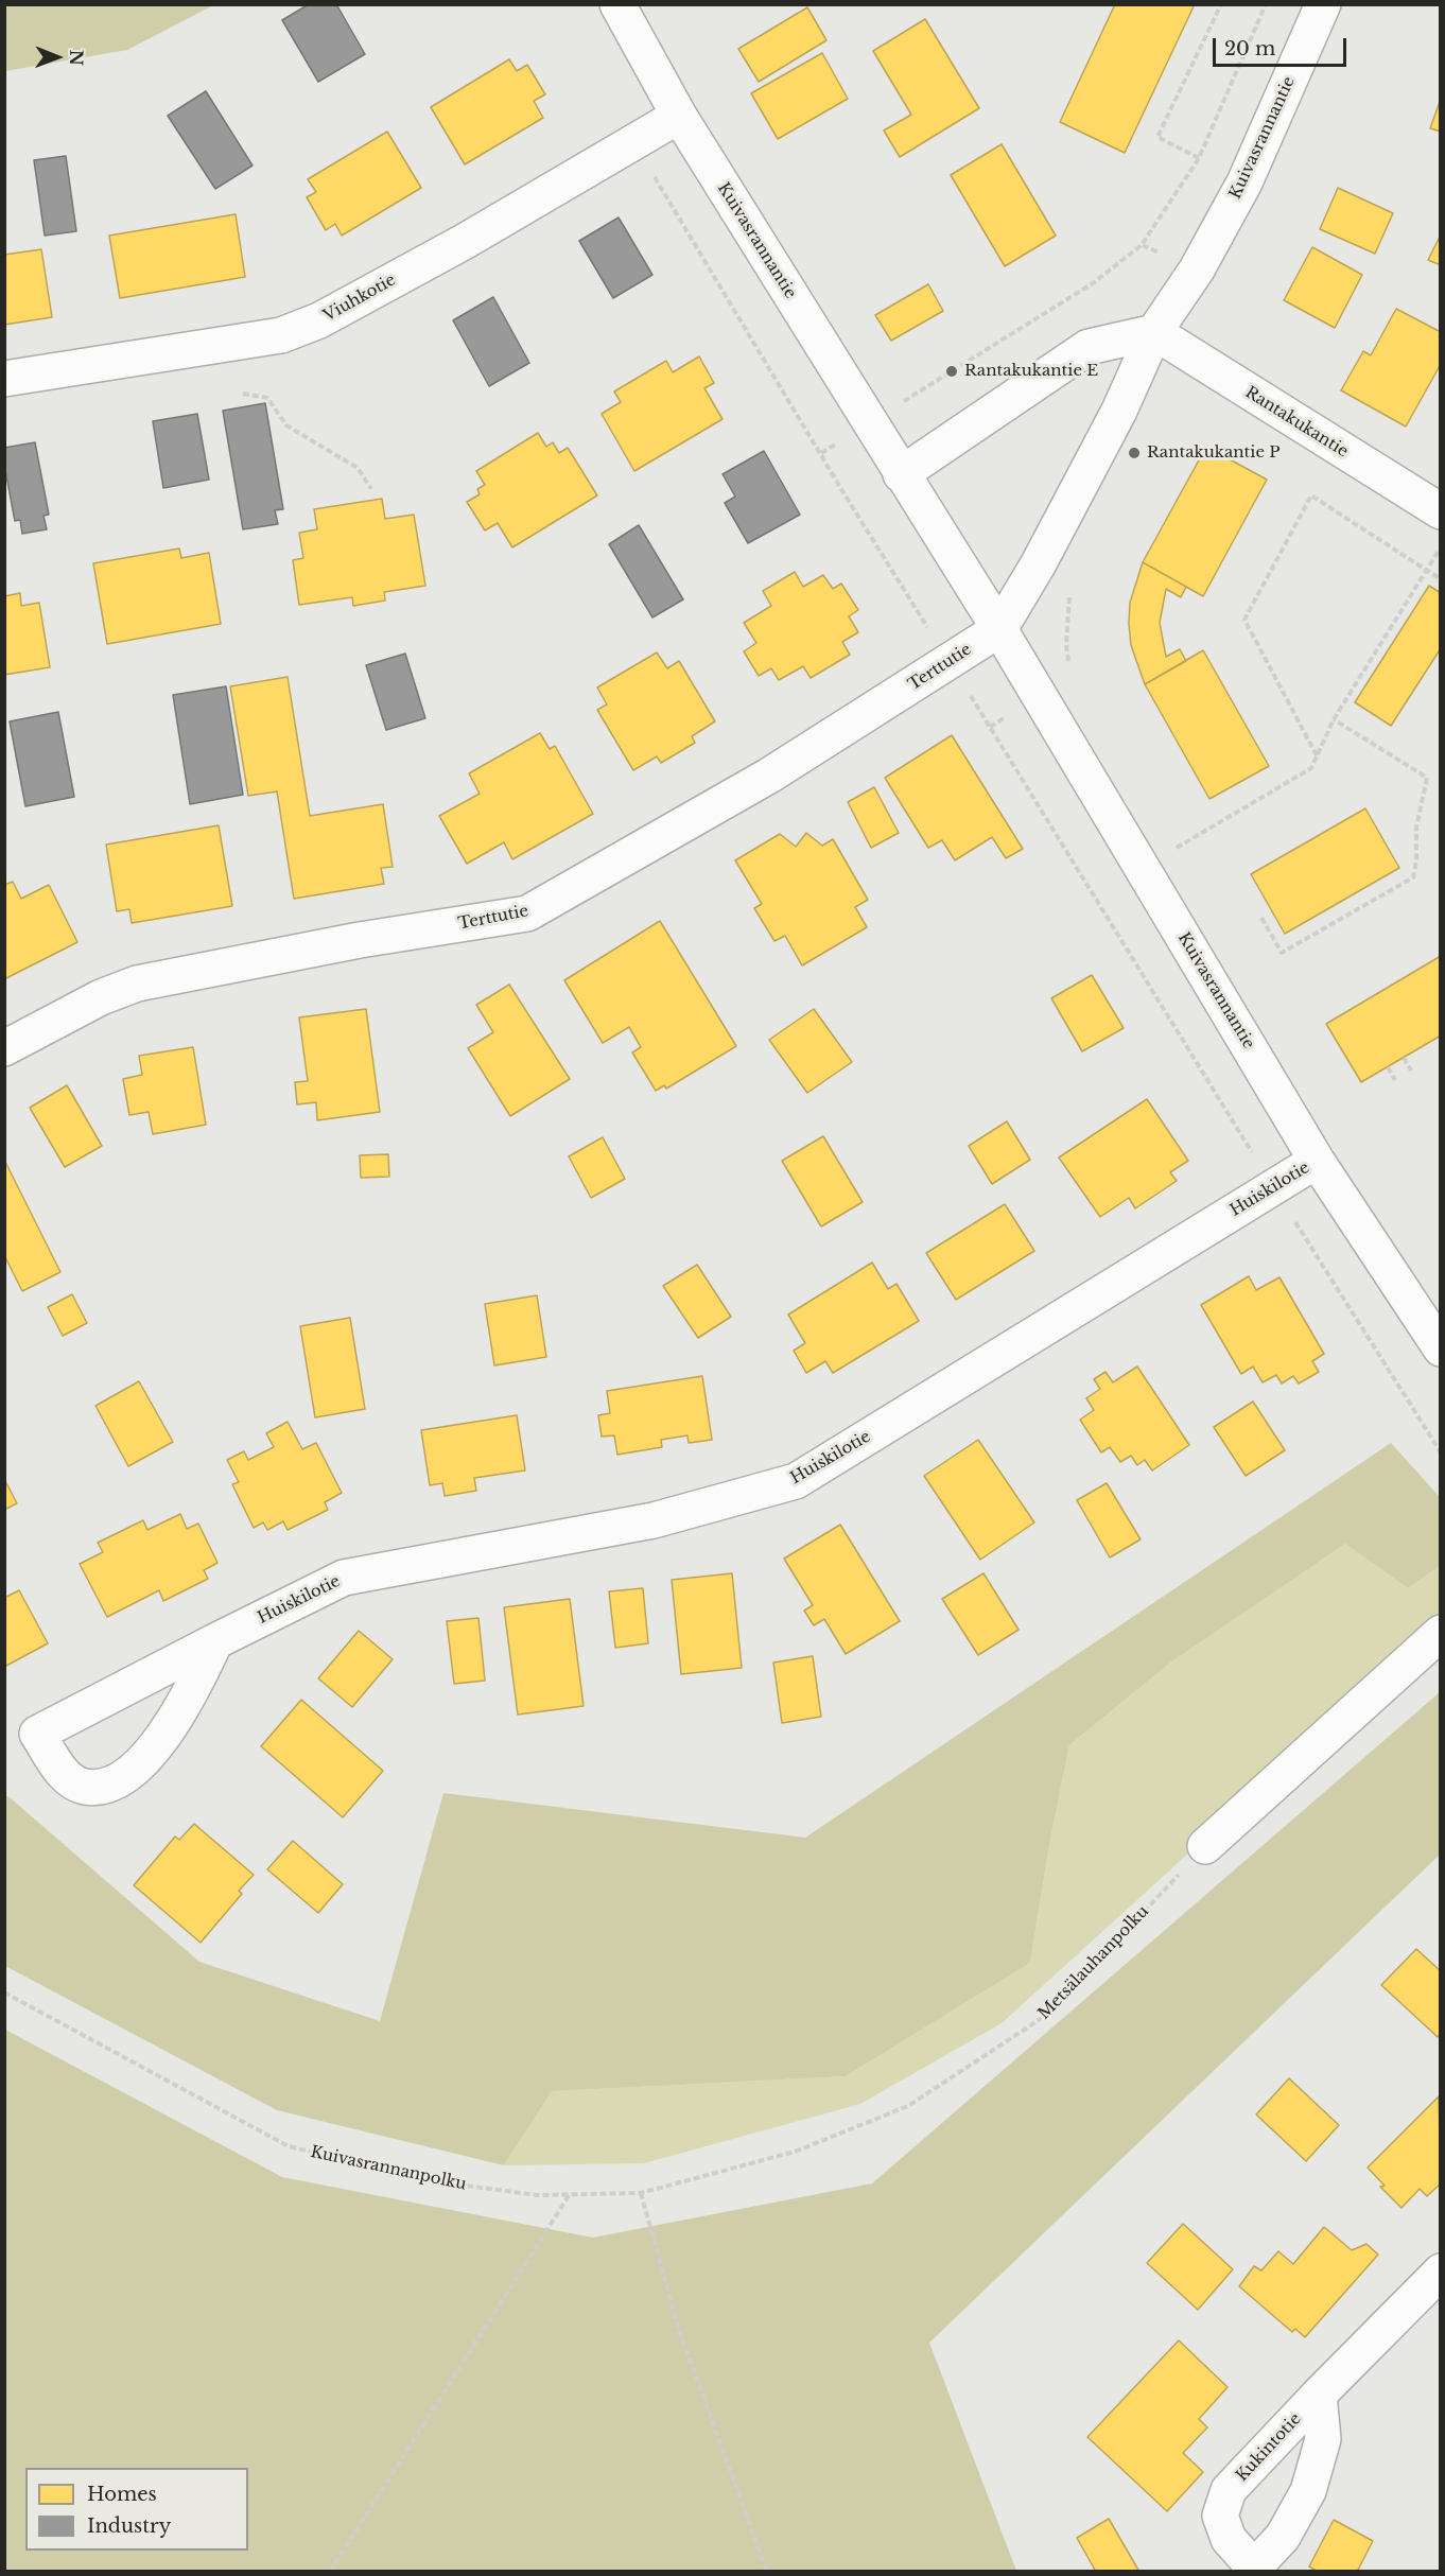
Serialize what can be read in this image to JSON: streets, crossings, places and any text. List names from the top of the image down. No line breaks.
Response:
{"streets":{"street":["Kuivasrannantie","Viuhkotie","Rantakukantie","Terttutie","Huiskilotie"],"path":["Metsälauhanpolku","Kuivasrannanpolku"]},"crossings":[["Kuivasrannantie","Viuhkotie"],["Kuivasrannantie","Rantakukantie"],["Kuivasrannantie","Terttutie"],["Kuivasrannantie","Huiskilotie"],["Metsälauhanpolku","Kuivasrannanpolku"]],"places":["Rantakukantie E","Rantakukantie P"],"legend":["Homes","Industry"],"scale_bar":"20 m","north":"right"}
